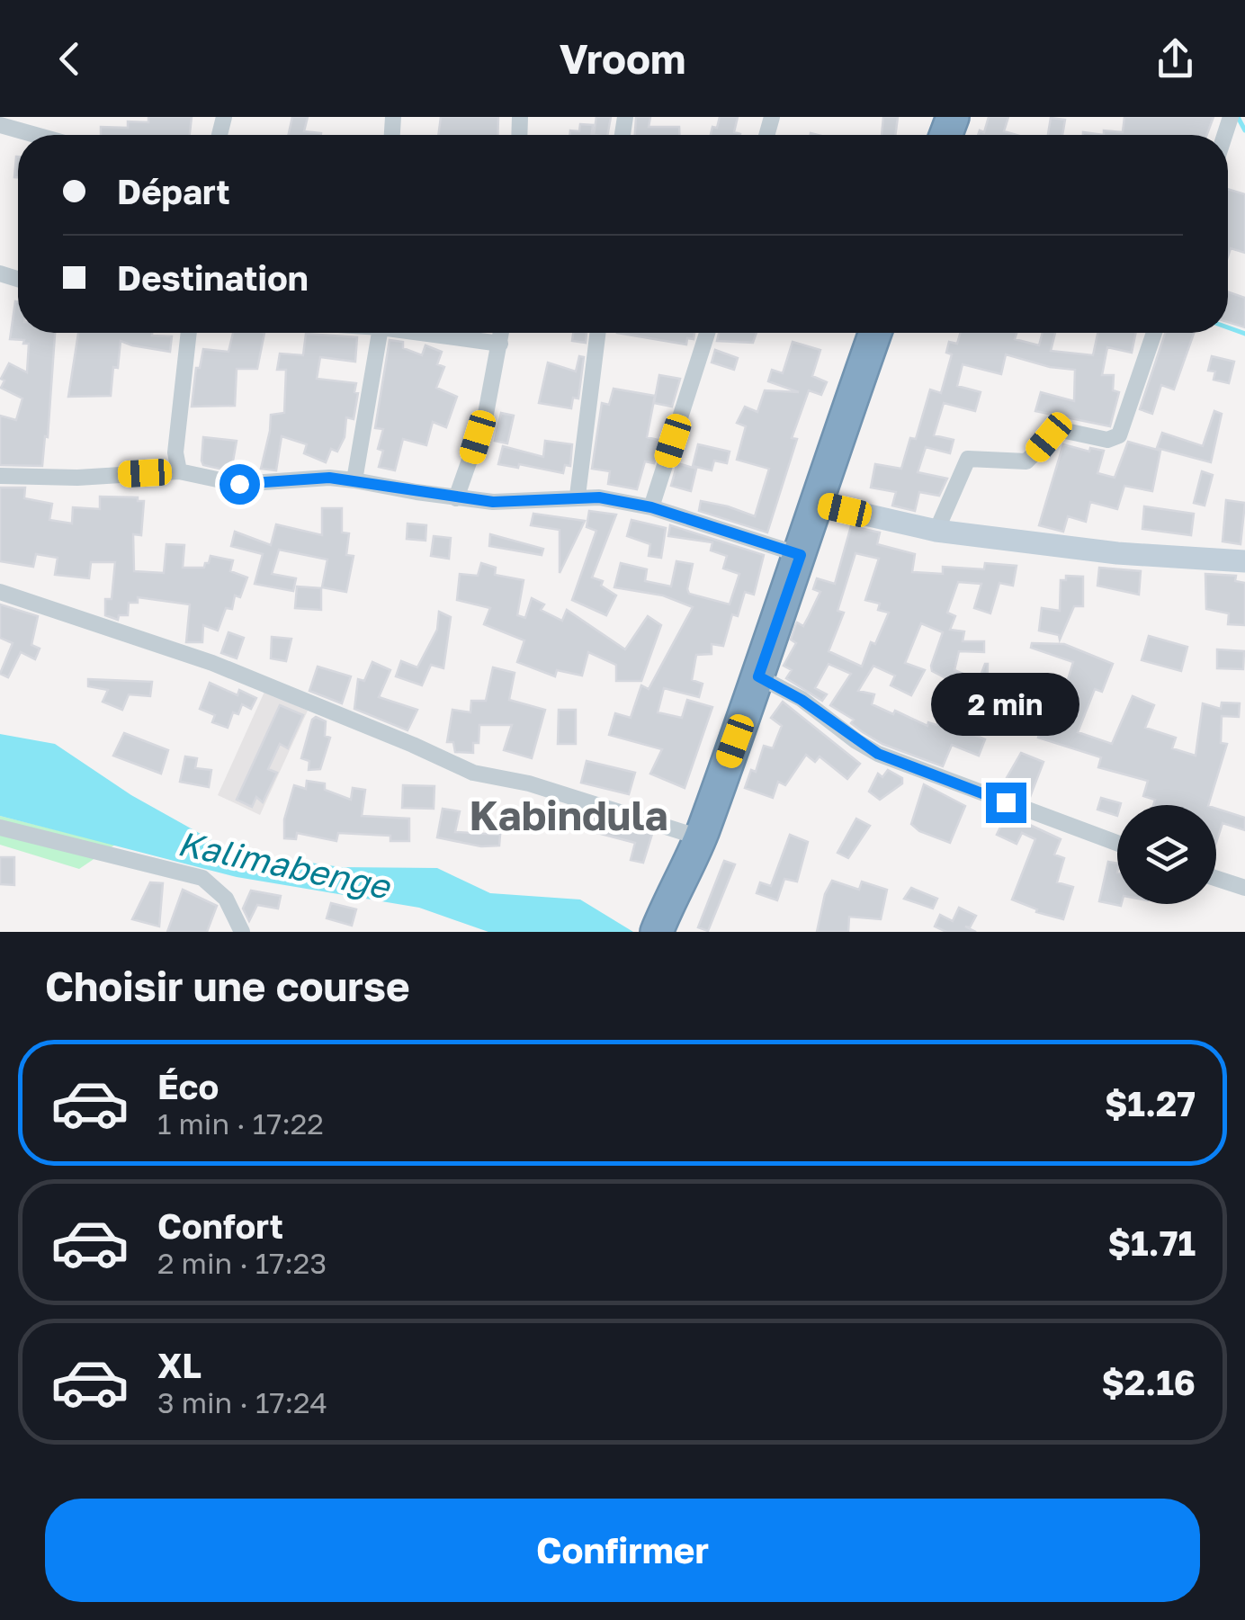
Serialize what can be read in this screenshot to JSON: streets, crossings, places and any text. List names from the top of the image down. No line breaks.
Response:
{"districts":["Kabindula"],"water":["Kalimabenge"],"page":{"header":"Vroom","banner":["Départ","Destination"],"bubble":"2 min","heading":"Choisir une course","list":[{"name":"Éco","note":"1 min · 17:22","value":"$1.27"},{"name":"Confort","note":"2 min · 17:23","value":"$1.71"},{"name":"XL","note":"3 min · 17:24","value":"$2.16"}],"buttons":"Confirmer"}}
